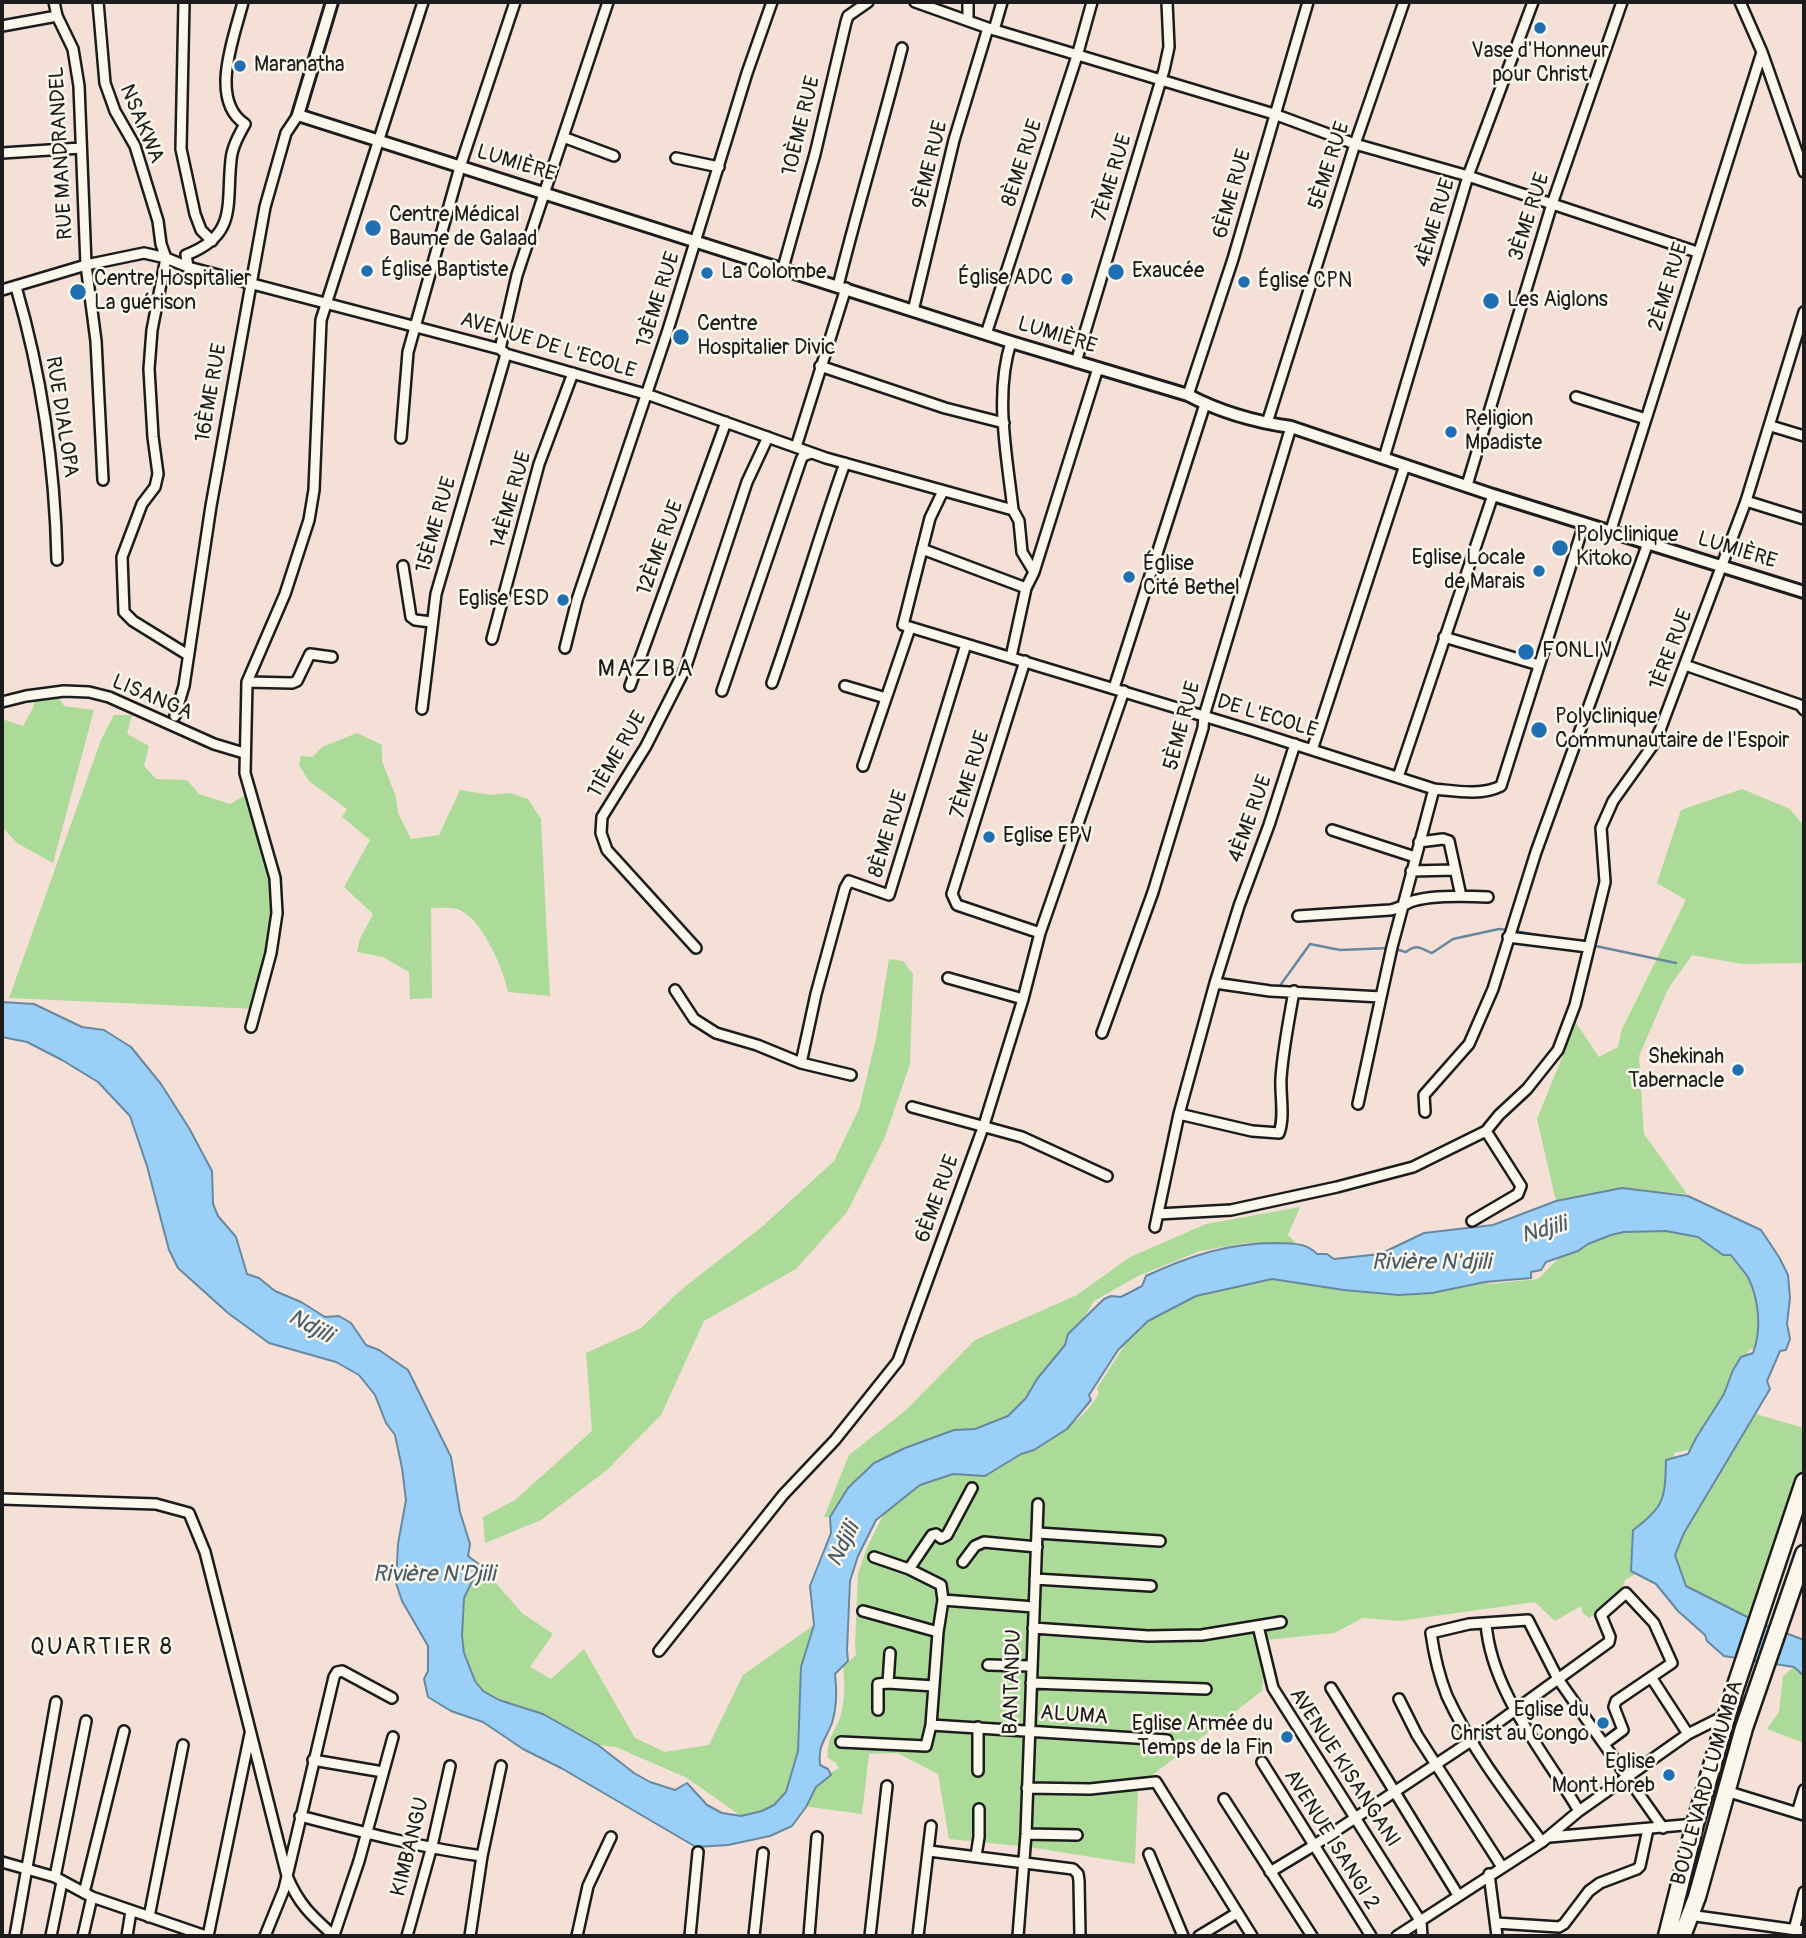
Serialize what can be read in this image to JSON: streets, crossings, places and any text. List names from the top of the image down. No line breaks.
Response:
{"streets":{"highway":["BOULEVARD LUMUMBA"],"street":["NSAKWA","10ÈME RUE","RUE MANDRANDEL","8ÈME RUE","LUMIÈRE","9ÈME RUE","5ÈME RUE","7ÈME RUE","6ÈME RUE","3ÈME RUE","4ÈME RUE","2ÈME RUE","13ÈME RUE","AVENUE DE L'ECOLE","16ÈME RUE","RUE DIALOPA","14ÈME RUE","15ÈME RUE","12ÈME RUE","1ÈRE RUE","LISANGA","DE L'ECOLE","11ÈME RUE","BANTANDU","ALUMA","AVENUE KISANGANI","AVENUE ISANGI 2","KIMBANGU"]},"crossings":[["NSAKWA","AVENUE DE L'ECOLE"],["10ÈME RUE","LUMIÈRE"],["RUE MANDRANDEL","AVENUE DE L'ECOLE"],["8ÈME RUE","LUMIÈRE"],["8ÈME RUE","DE L'ECOLE"],["LUMIÈRE","9ÈME RUE"],["LUMIÈRE","5ÈME RUE"],["LUMIÈRE","7ÈME RUE"],["LUMIÈRE","6ÈME RUE"],["LUMIÈRE","3ÈME RUE"],["LUMIÈRE","4ÈME RUE"],["LUMIÈRE","2ÈME RUE"],["LUMIÈRE","13ÈME RUE"],["LUMIÈRE","16ÈME RUE"],["LUMIÈRE","15ÈME RUE"],["LUMIÈRE","1ÈRE RUE"],["5ÈME RUE","DE L'ECOLE"],["7ÈME RUE","6ÈME RUE"],["7ÈME RUE","DE L'ECOLE"],["6ÈME RUE","DE L'ECOLE"],["4ÈME RUE","DE L'ECOLE"],["13ÈME RUE","AVENUE DE L'ECOLE"],["AVENUE DE L'ECOLE","16ÈME RUE"],["AVENUE DE L'ECOLE","RUE DIALOPA"],["AVENUE DE L'ECOLE","14ÈME RUE"],["AVENUE DE L'ECOLE","15ÈME RUE"],["AVENUE DE L'ECOLE","12ÈME RUE"],["AVENUE DE L'ECOLE","11ÈME RUE"],["BANTANDU","ALUMA"]],"districts":["MAZIBA","QUARTIER 8"],"water":["Ndjili","Rivière N'djili","Rivière N'Djili"],"places":["Vase d'Honneur pour Christ","Maranatha","Centre Médical Baume de Galaad","Église Baptiste","Exaucée","La Colombe","Église ADC","Église CPN","Centre Hospitalier La guérison","Les Aiglons","Centre Hospitalier Divic","Religion Mpadiste","Polyclinique Kitoko","Eglise Locale de Marais","Église Cité Bethel","Eglise ESD","FONLIV","Polyclinique Communautaire de l'Espoir","Eglise EPV","Shekinah Tabernacle","Eglise du Christ au Congo","Eglise Armée du Temps de la Fin","Eglise Mont Horeb"]}
